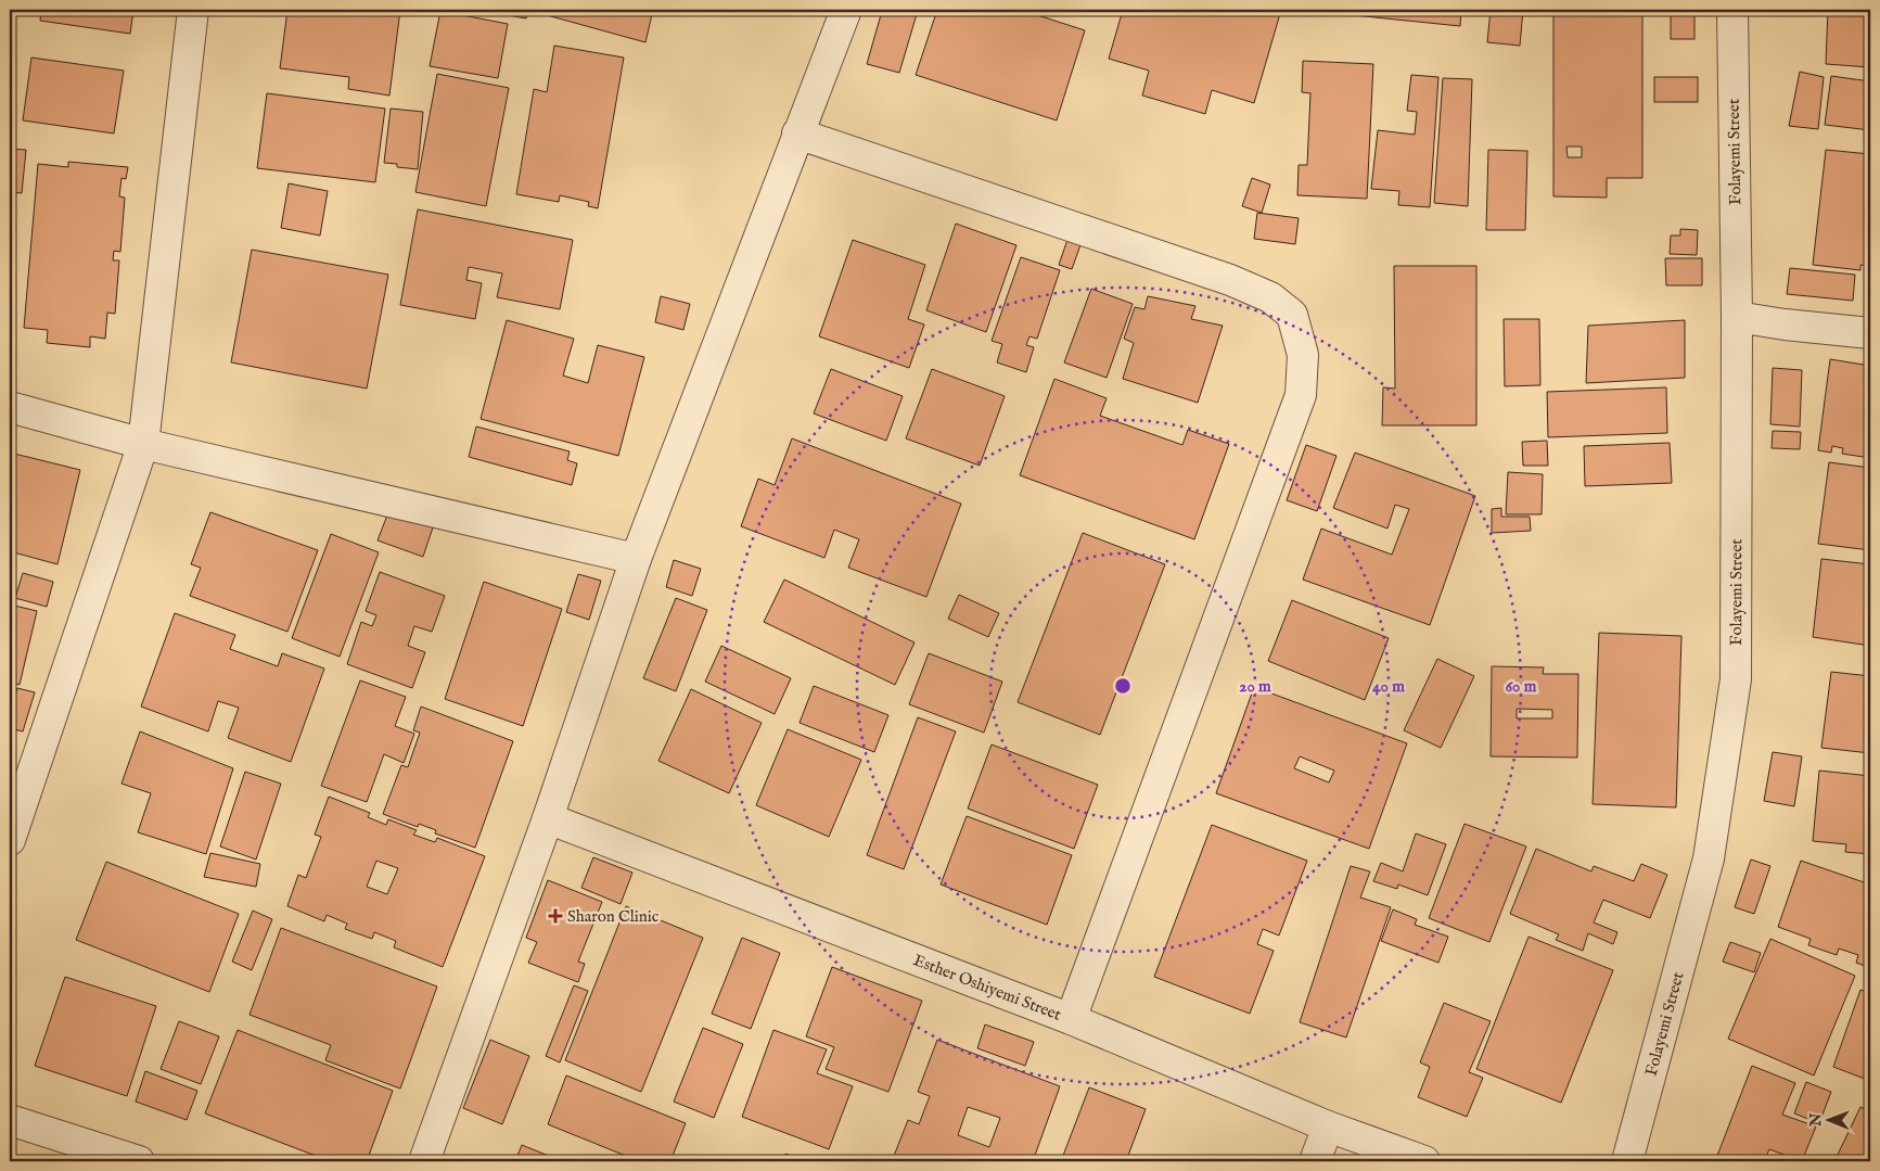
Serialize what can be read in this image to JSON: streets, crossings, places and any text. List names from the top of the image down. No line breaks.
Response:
{"streets":{"street":["Folayemi Street","Esther Oshiyemi Street"]},"places":{"health":["Sharon Clinic"]},"north":"left","rings":["20 m","40 m","60 m"]}
